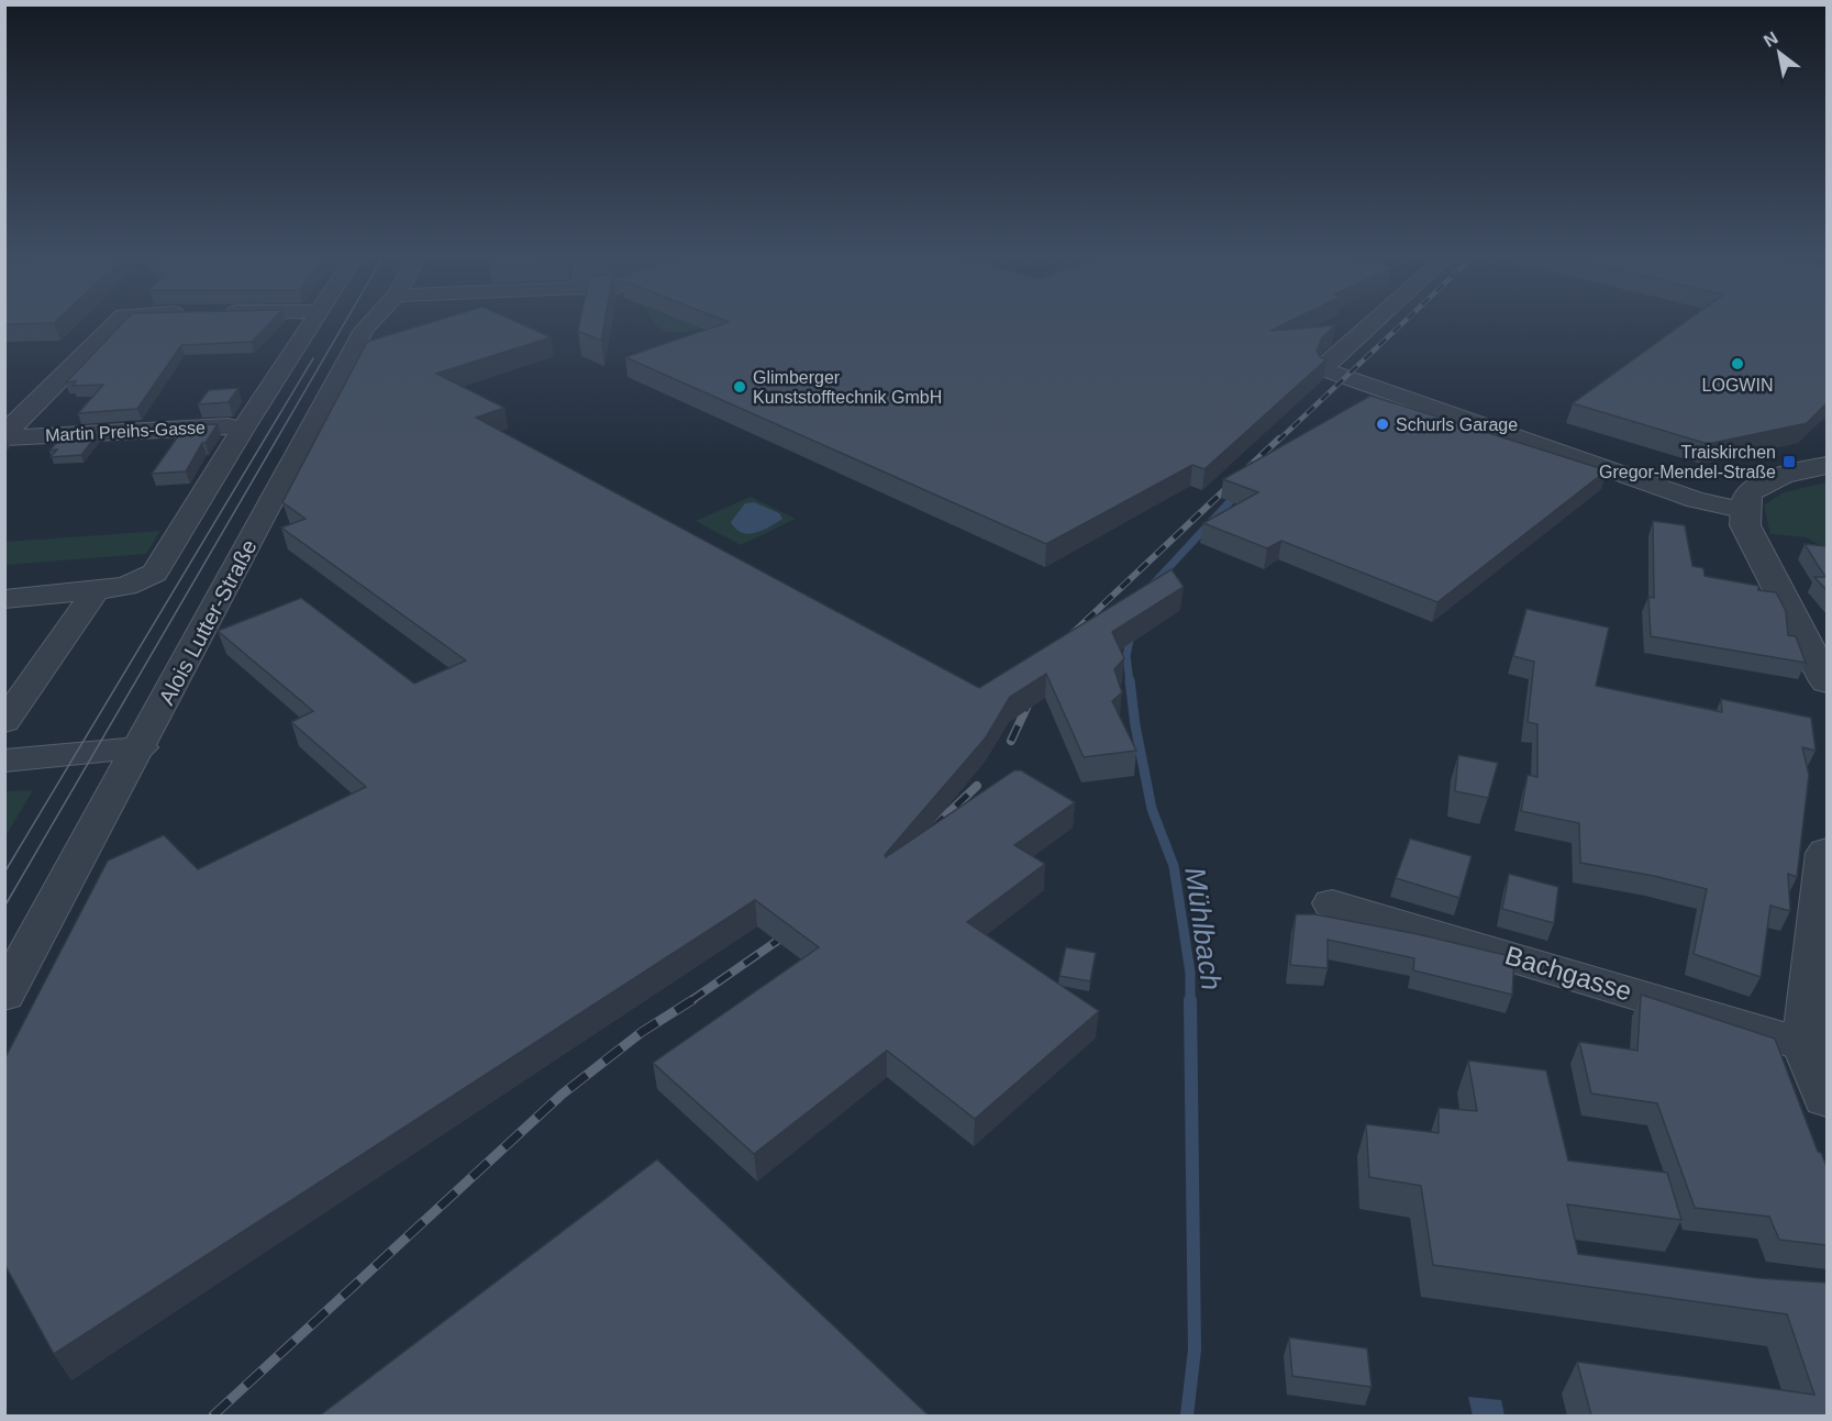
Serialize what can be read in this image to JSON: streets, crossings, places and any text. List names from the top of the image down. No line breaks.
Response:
{"streets":{"street":["Martin Preihs-Gasse","Alois Lutter-Straße","Bachgasse"]},"water":["Mühlbach"],"places":{"other":["LOGWIN","Glimberger Kunststofftechnik GmbH","Schurls Garage"],"transit":["Traiskirchen Gregor-Mendel-Straße"]},"north":"top left"}
